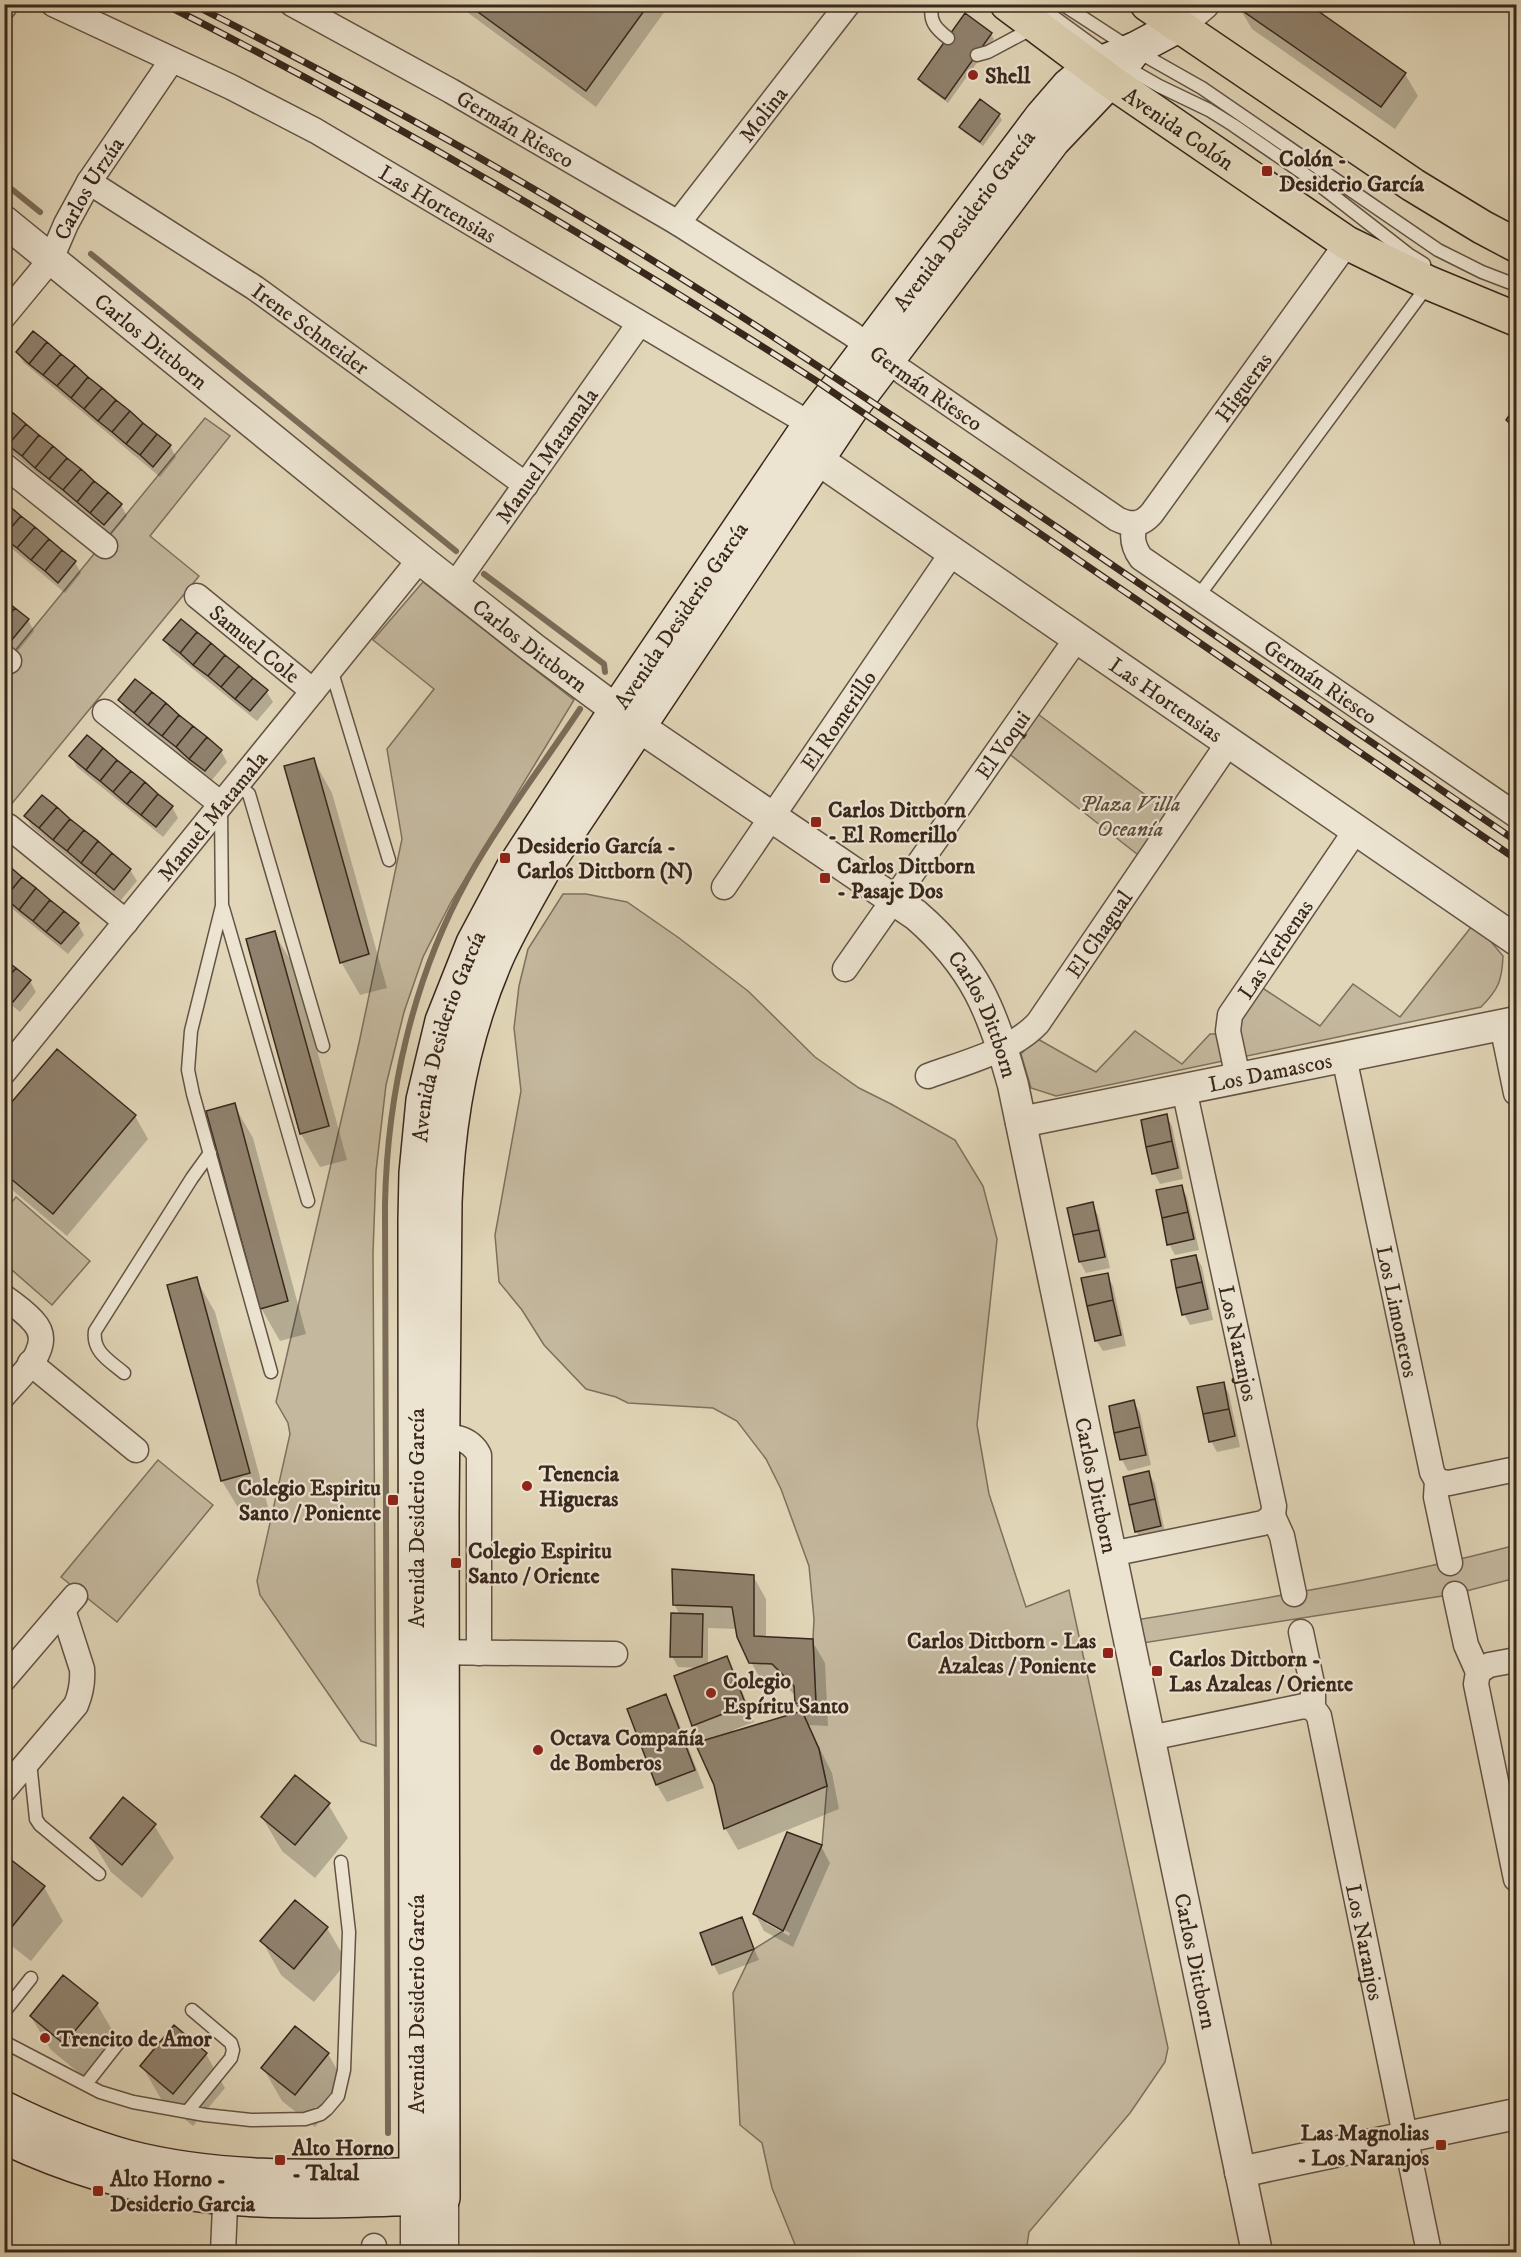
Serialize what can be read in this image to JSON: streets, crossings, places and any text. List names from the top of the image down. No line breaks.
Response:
{"streets":{"main road":["Avenida Colón","Avenida Desiderio García"],"street":["Molina","Germán Riesco","Carlos Urzúa","Las Hortensias","Irene Schneider","Carlos Dittborn","Higueras","Manuel Matamala","Samuel Cole","El Romerillo","El Voqui","El Chagual","Las Verbenas","Los Damascos","Los Limoneros","Los Naranjos"]},"crossings":[["Molina","Germán Riesco"],["Germán Riesco","Avenida Desiderio García"],["Germán Riesco","Higueras"],["Avenida Colón","Avenida Desiderio García"],["Avenida Colón","Higueras"],["Carlos Urzúa","Las Hortensias"],["Carlos Urzúa","Irene Schneider"],["Carlos Urzúa","Carlos Dittborn"],["Las Hortensias","Avenida Desiderio García"],["Las Hortensias","Manuel Matamala"],["Las Hortensias","El Romerillo"],["Las Hortensias","El Voqui"],["Las Hortensias","El Chagual"],["Las Hortensias","Las Verbenas"],["Avenida Desiderio García","Carlos Dittborn"],["Irene Schneider","Manuel Matamala"],["Carlos Dittborn","Manuel Matamala"],["Carlos Dittborn","El Romerillo"],["Carlos Dittborn","El Voqui"],["Carlos Dittborn","El Chagual"],["Carlos Dittborn","Los Damascos"],["Manuel Matamala","Samuel Cole"],["Las Verbenas","Los Damascos"],["Los Damascos","Los Limoneros"],["Los Damascos","Los Naranjos"]],"parks":["Plaza Villa Oceanía"],"places":{"other":["Shell","Tenencia Higueras","Colegio Espíritu Santo","Octava Compañía de Bomberos","Trencito de Amor"],"transit":["Colón - Desiderio García","Carlos Dittborn - El Romerillo","Desiderio García - Carlos Dittborn (N)","Carlos Dittborn - Pasaje Dos","Colegio Espiritu Santo / Poniente","Colegio Espiritu Santo / Oriente","Carlos Dittborn - Las Azaleas / Poniente","Carlos Dittborn - Las Azaleas / Oriente","Las Magnolias - Los Naranjos","Alto Horno - Taltal","Alto Horno - Desiderio Garcia"]}}
